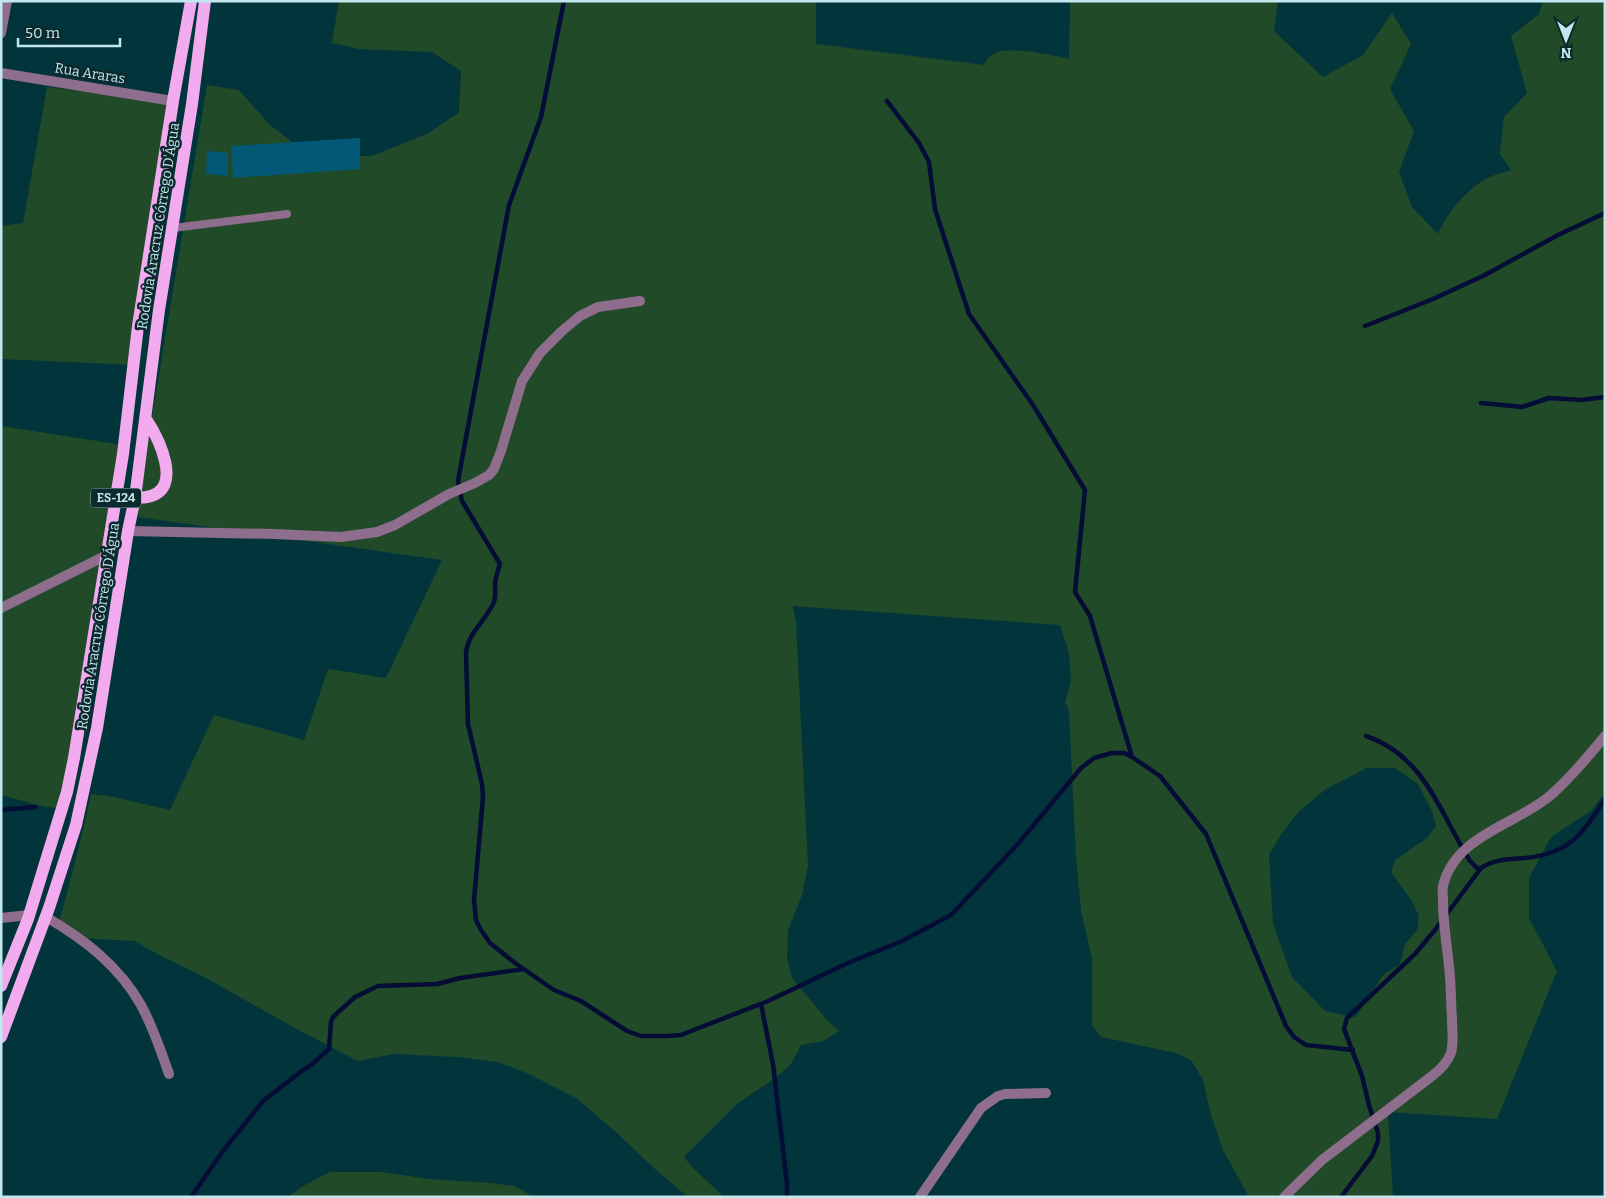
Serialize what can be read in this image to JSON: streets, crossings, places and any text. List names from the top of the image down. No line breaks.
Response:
{"streets":{"main road":["Rodovia Aracruz Córrego D'Água","ES-124"],"street":["Rua Araras"]},"crossings":[["Rua Araras","Rodovia Aracruz Córrego D'Água"]],"scale_bar":"50 m","north":"bottom"}
